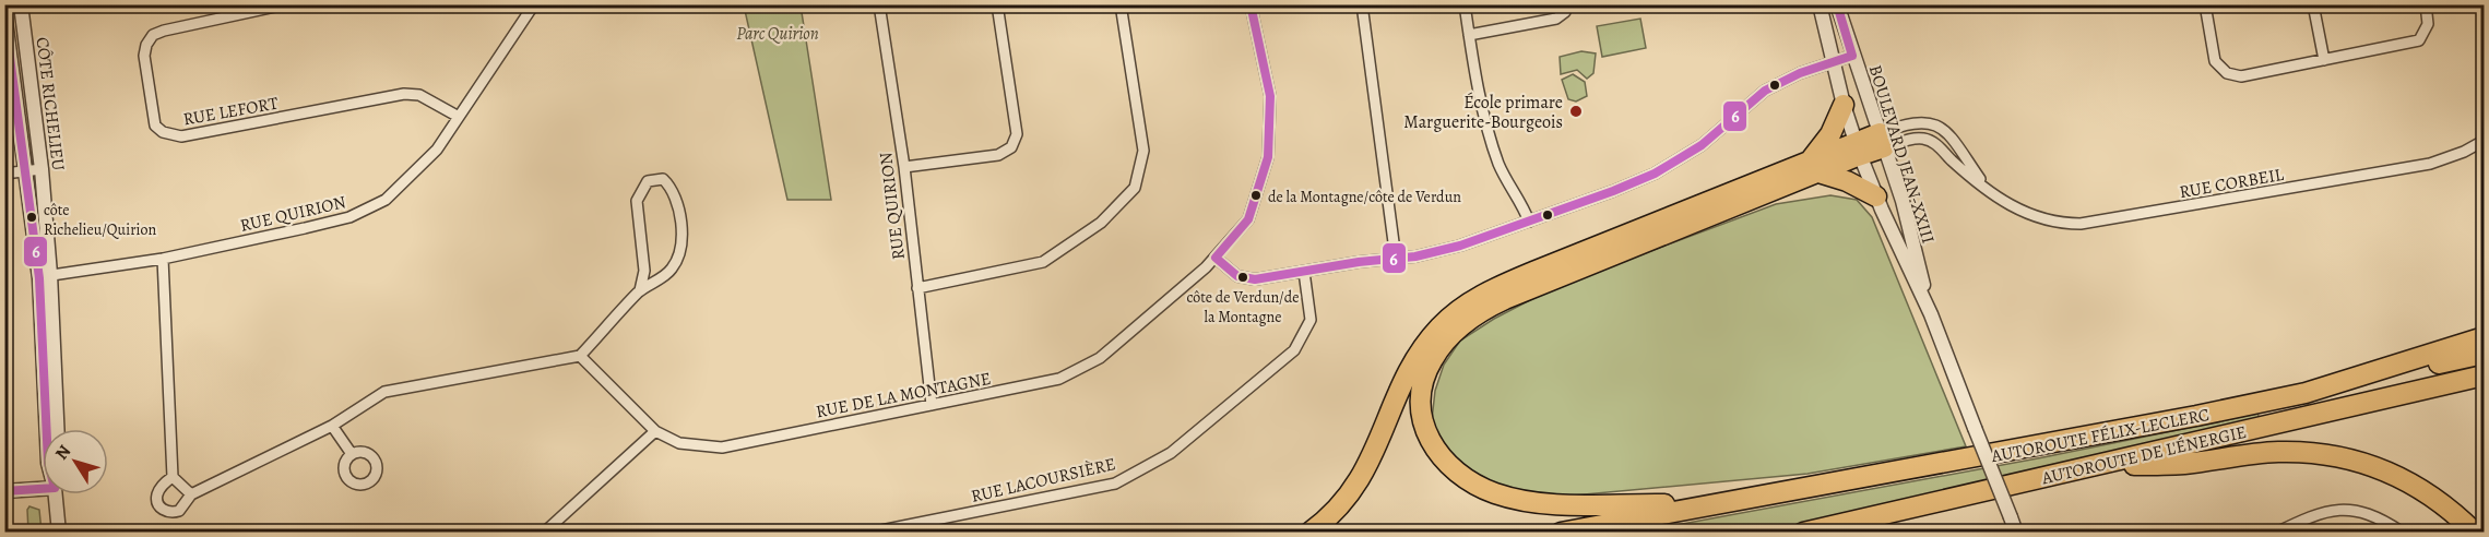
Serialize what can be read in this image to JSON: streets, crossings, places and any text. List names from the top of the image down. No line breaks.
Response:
{"streets":{"highway":["AUTOROUTE FÉLIX-LECLERC","AUTOROUTE DE L'ÉNERGIE"],"street":["CÔTE RICHELIEU","RUE LEFORT","BOULEVARD JEAN-XXIII","RUE CORBEIL","RUE QUIRION","RUE DE LA MONTAGNE","RUE LACOURSIÈRE"]},"crossings":[["CÔTE RICHELIEU","RUE QUIRION"],["RUE LEFORT","RUE QUIRION"],["BOULEVARD JEAN-XXIII","RUE CORBEIL"],["RUE QUIRION","RUE DE LA MONTAGNE"],["AUTOROUTE FÉLIX-LECLERC","AUTOROUTE DE L'ÉNERGIE"]],"parks":["Parc Quirion"],"places":["École primare Marguerite-Bourgeois","de la Montagne/côte de Verdun","côte Richelieu/Quirion","côte de Verdun/de la Montagne"],"lines":["transit line 6"],"north":"top left"}
